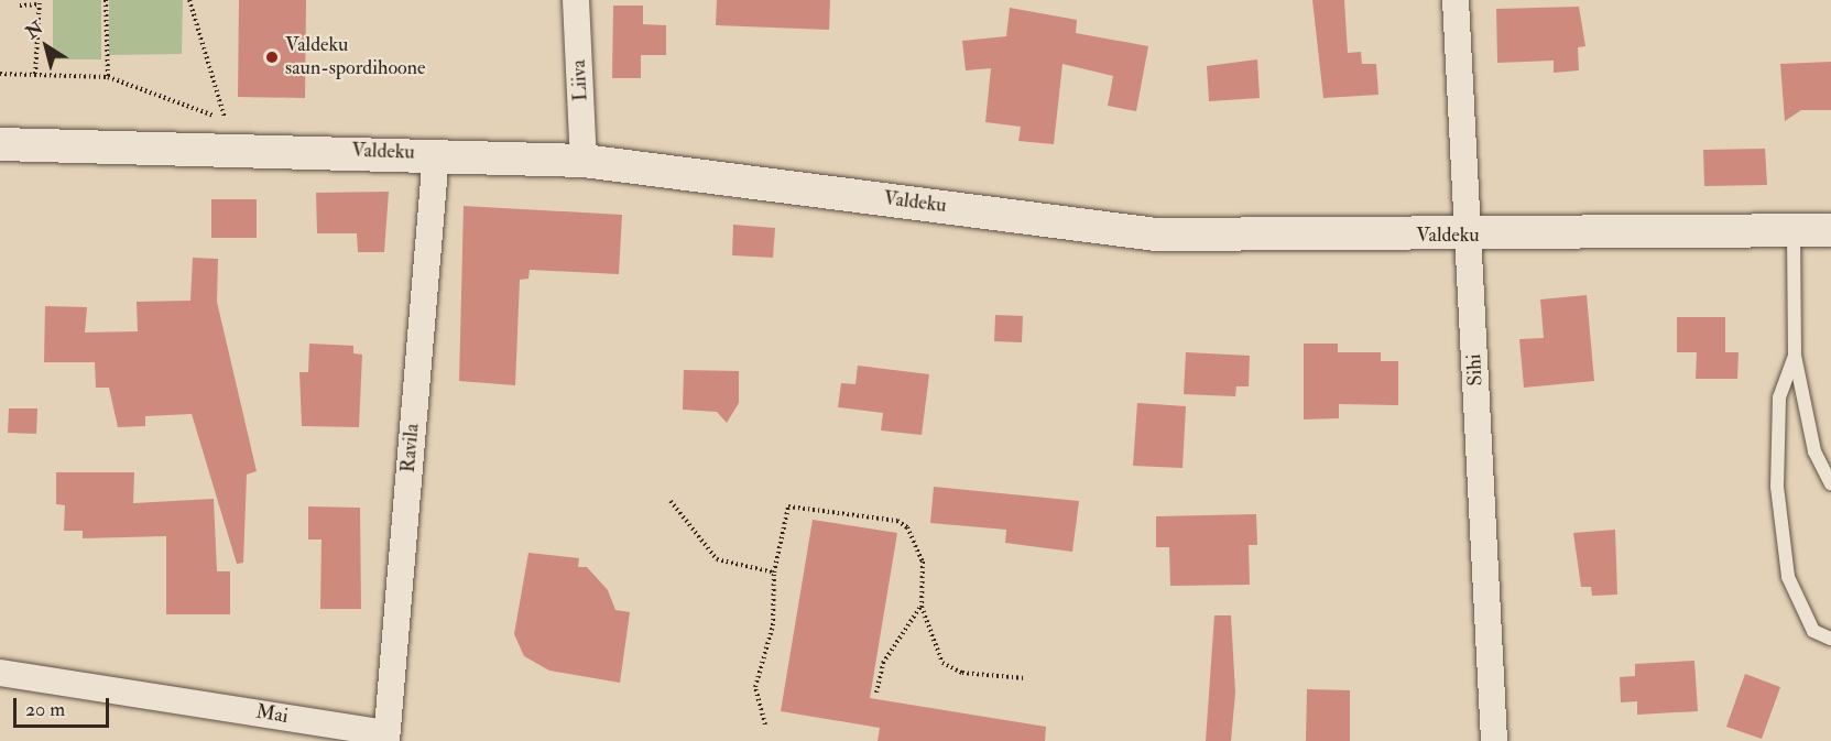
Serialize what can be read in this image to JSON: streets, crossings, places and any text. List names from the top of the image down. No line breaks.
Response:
{"streets":{"street":["Liiva","Valdeku","Sihi","Ravila","Mai"]},"crossings":[["Liiva","Valdeku"],["Valdeku","Sihi"],["Valdeku","Ravila"],["Ravila","Mai"]],"places":["Valdeku saun-spordihoone"],"scale_bar":"20 m","north":"top left"}
